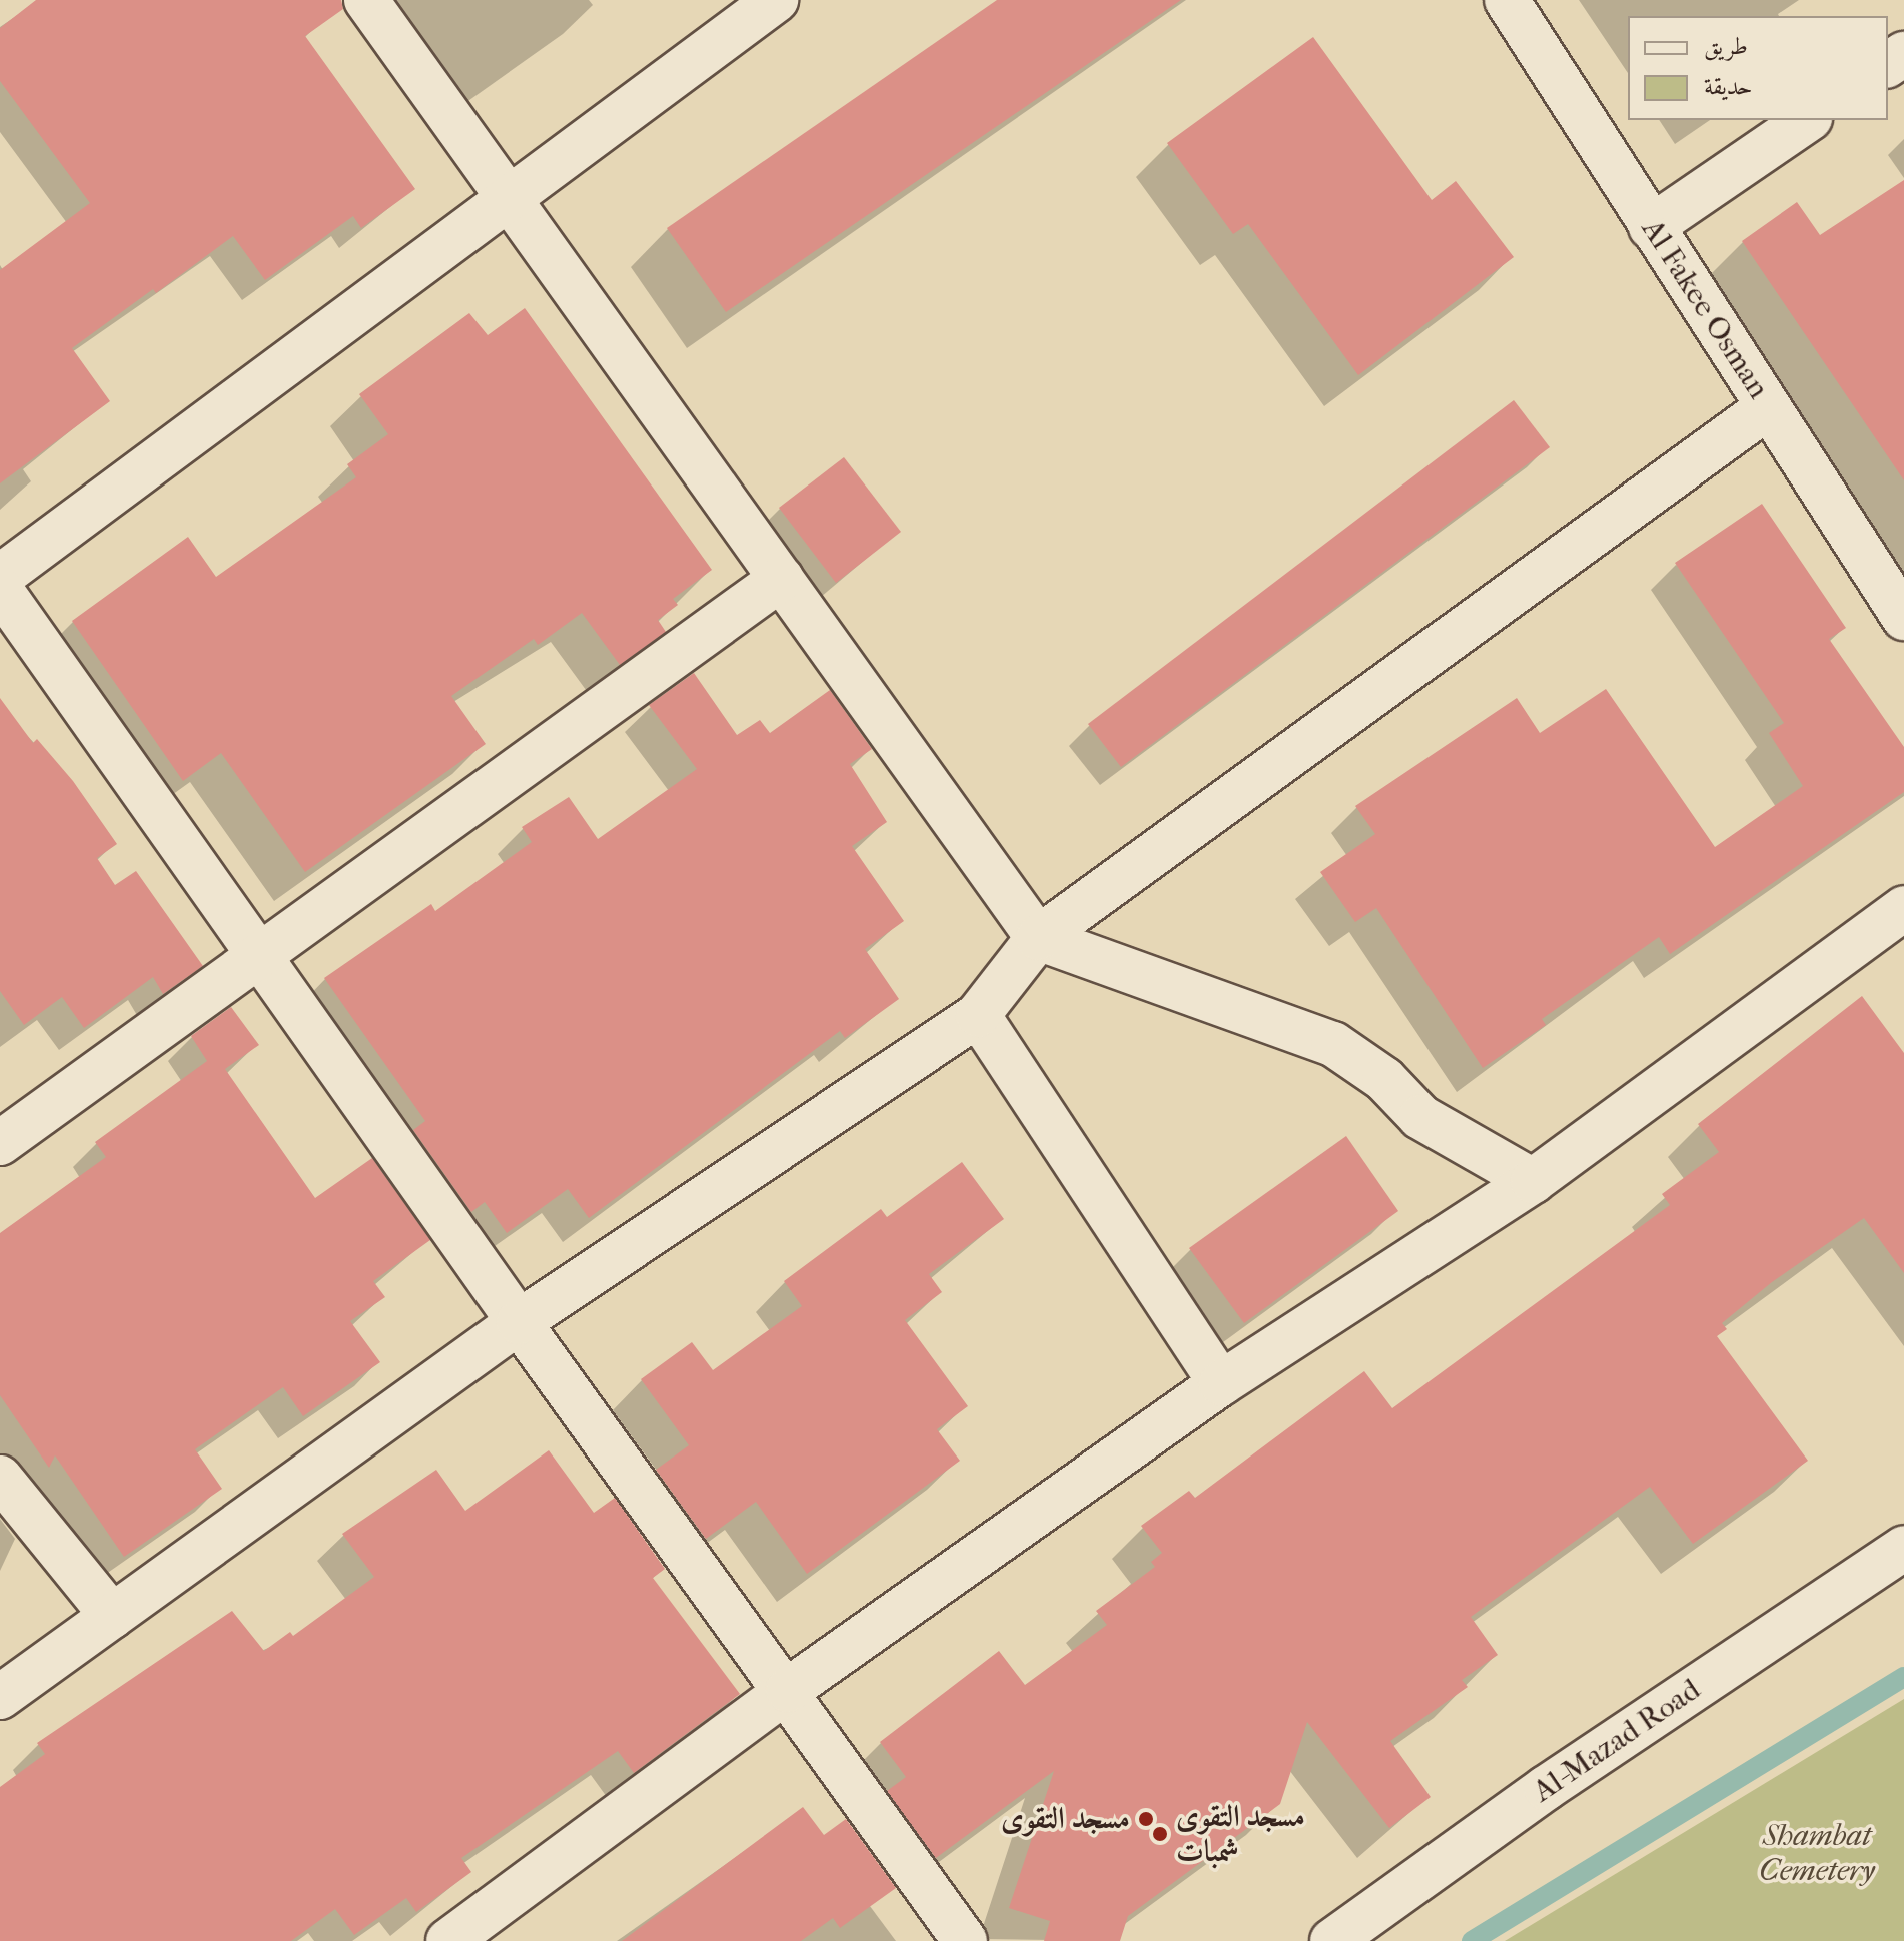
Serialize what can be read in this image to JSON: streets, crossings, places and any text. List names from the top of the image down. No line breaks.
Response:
{"streets":{"street":["Al Fakee Osman","Al-Mazad Road"]},"parks":["Shambat Cemetery"],"places":["مسجد التقوى","مسجد التقوى شمبات"],"legend":["طريق","حديقة"]}
